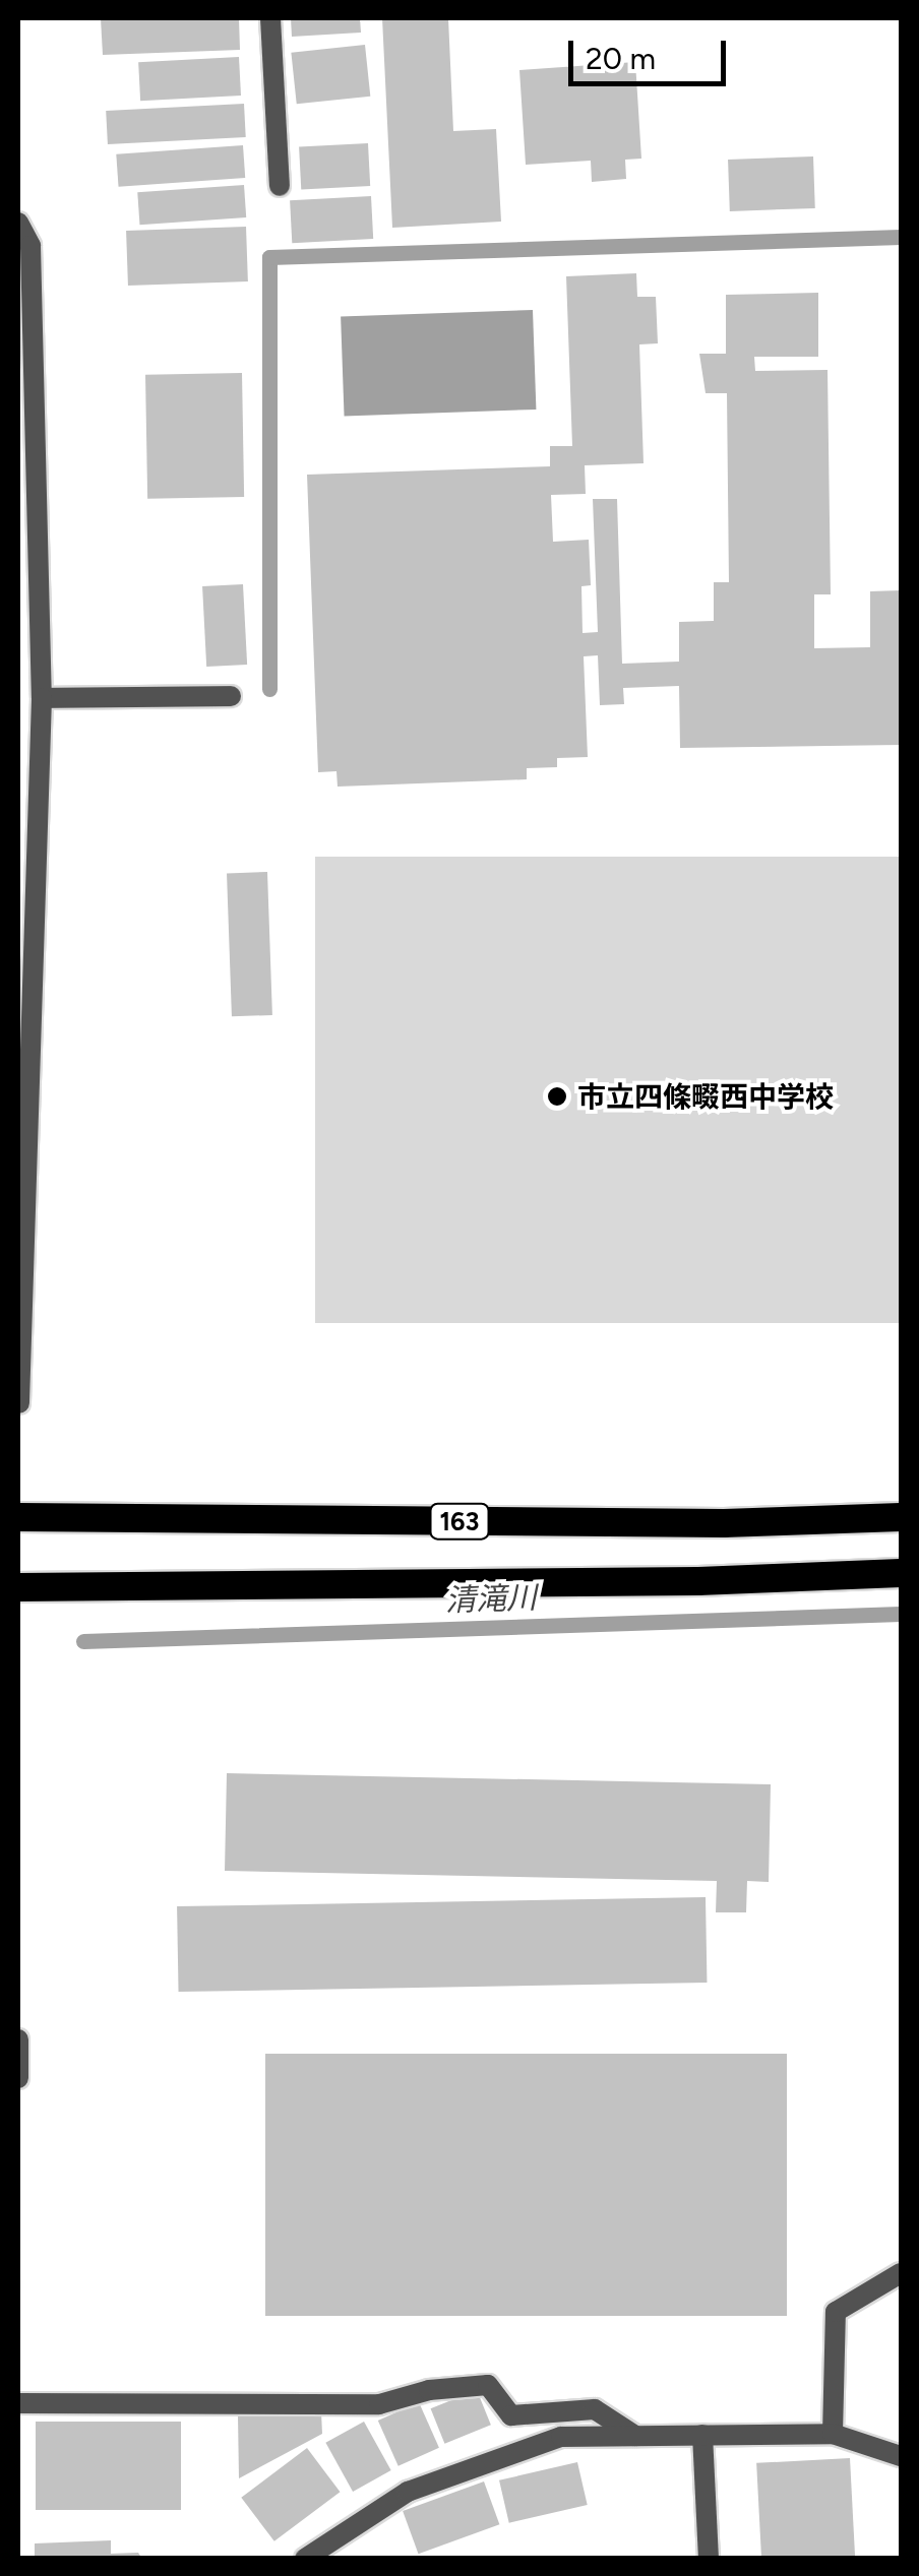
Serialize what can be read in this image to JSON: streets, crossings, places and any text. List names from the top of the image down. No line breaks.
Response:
{"streets":{"highway":["163"]},"water":["清滝川"],"places":["市立四條畷西中学校"],"scale_bar":"20 m"}
